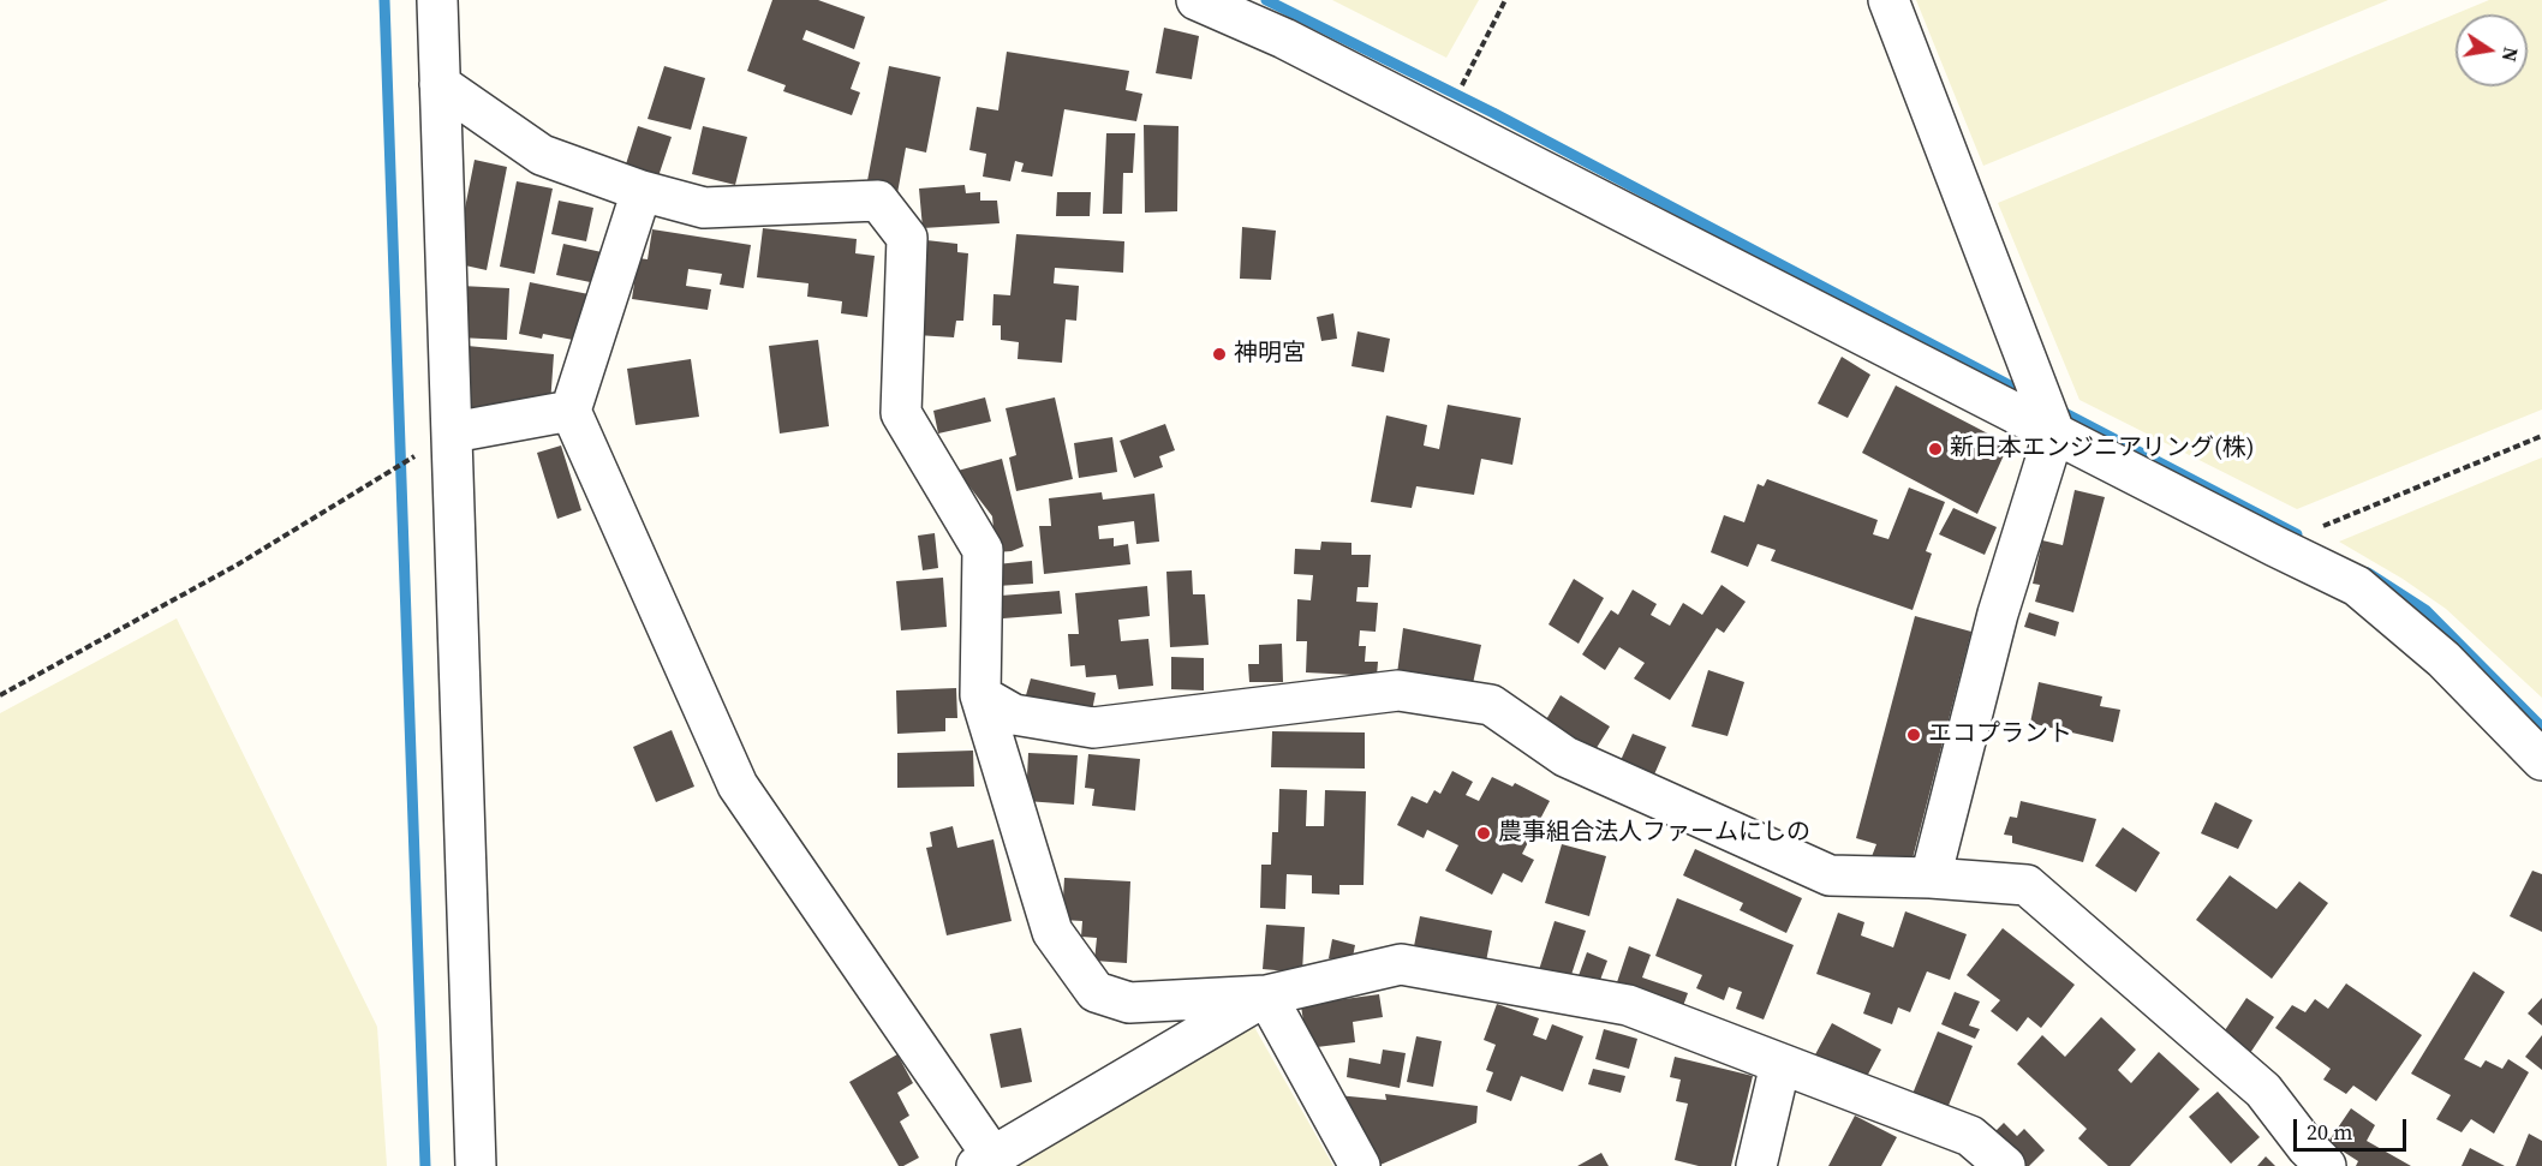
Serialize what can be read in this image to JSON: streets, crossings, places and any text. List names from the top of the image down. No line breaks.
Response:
{"places":["神明宮","新日本エンジニアリング(株)","エコプラント","農事組合法人ファームにしの"],"scale_bar":"20 m","north":"right"}
